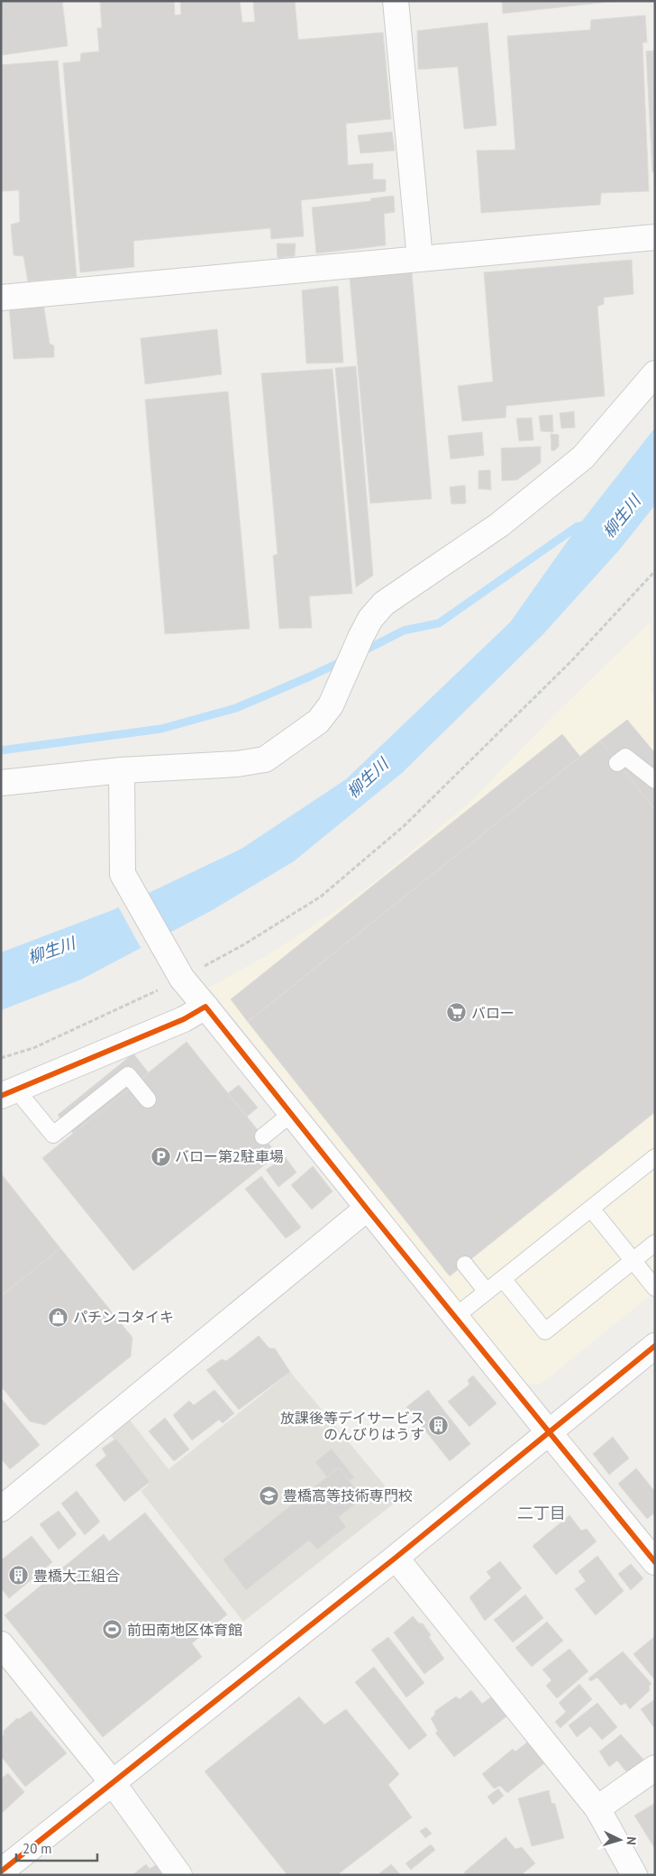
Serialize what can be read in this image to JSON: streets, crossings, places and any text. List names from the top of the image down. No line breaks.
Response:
{"districts":["二丁目"],"water":["柳生川"],"places":{"supermarket":["バロー"],"parking":["バロー第2駐車場"],"shop":["パチンコタイキ"],"building":["放課後等デイサービス のんびりはうす","豊橋大工組合"],"school or university":["豊橋高等技術専門校"],"sports":["前田南地区体育館"]},"scale_bar":"20 m","north":"right"}
